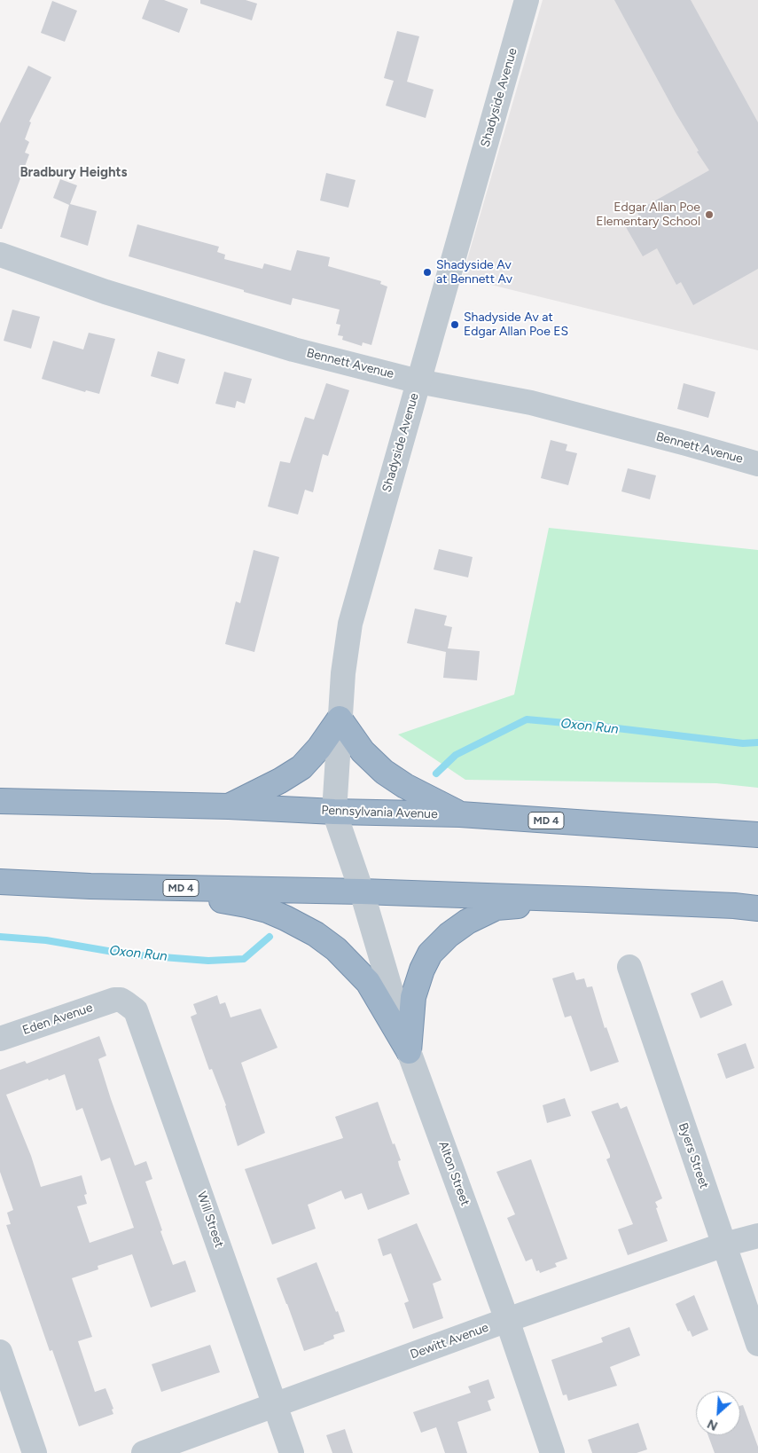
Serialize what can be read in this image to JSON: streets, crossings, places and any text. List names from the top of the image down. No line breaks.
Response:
{"streets":{"highway":["Pennsylvania Avenue","MD 4"],"street":["Shadyside Avenue","Bennett Avenue","Eden Avenue","Byers Street","Alton Street","Will Street","Dewitt Avenue"]},"crossings":[["Shadyside Avenue","Bennett Avenue"],["Shadyside Avenue","Pennsylvania Avenue"],["Shadyside Avenue","MD 4"],["Shadyside Avenue","Alton Street"],["MD 4","Alton Street"],["Eden Avenue","Will Street"],["Byers Street","Dewitt Avenue"],["Alton Street","Dewitt Avenue"],["Will Street","Dewitt Avenue"]],"districts":["Bradbury Heights"],"water":["Oxon Run"],"places":["Edgar Allan Poe Elementary School","Shadyside Av at Bennett Av","Shadyside Av at Edgar Allan Poe ES"],"north":"bottom left"}
